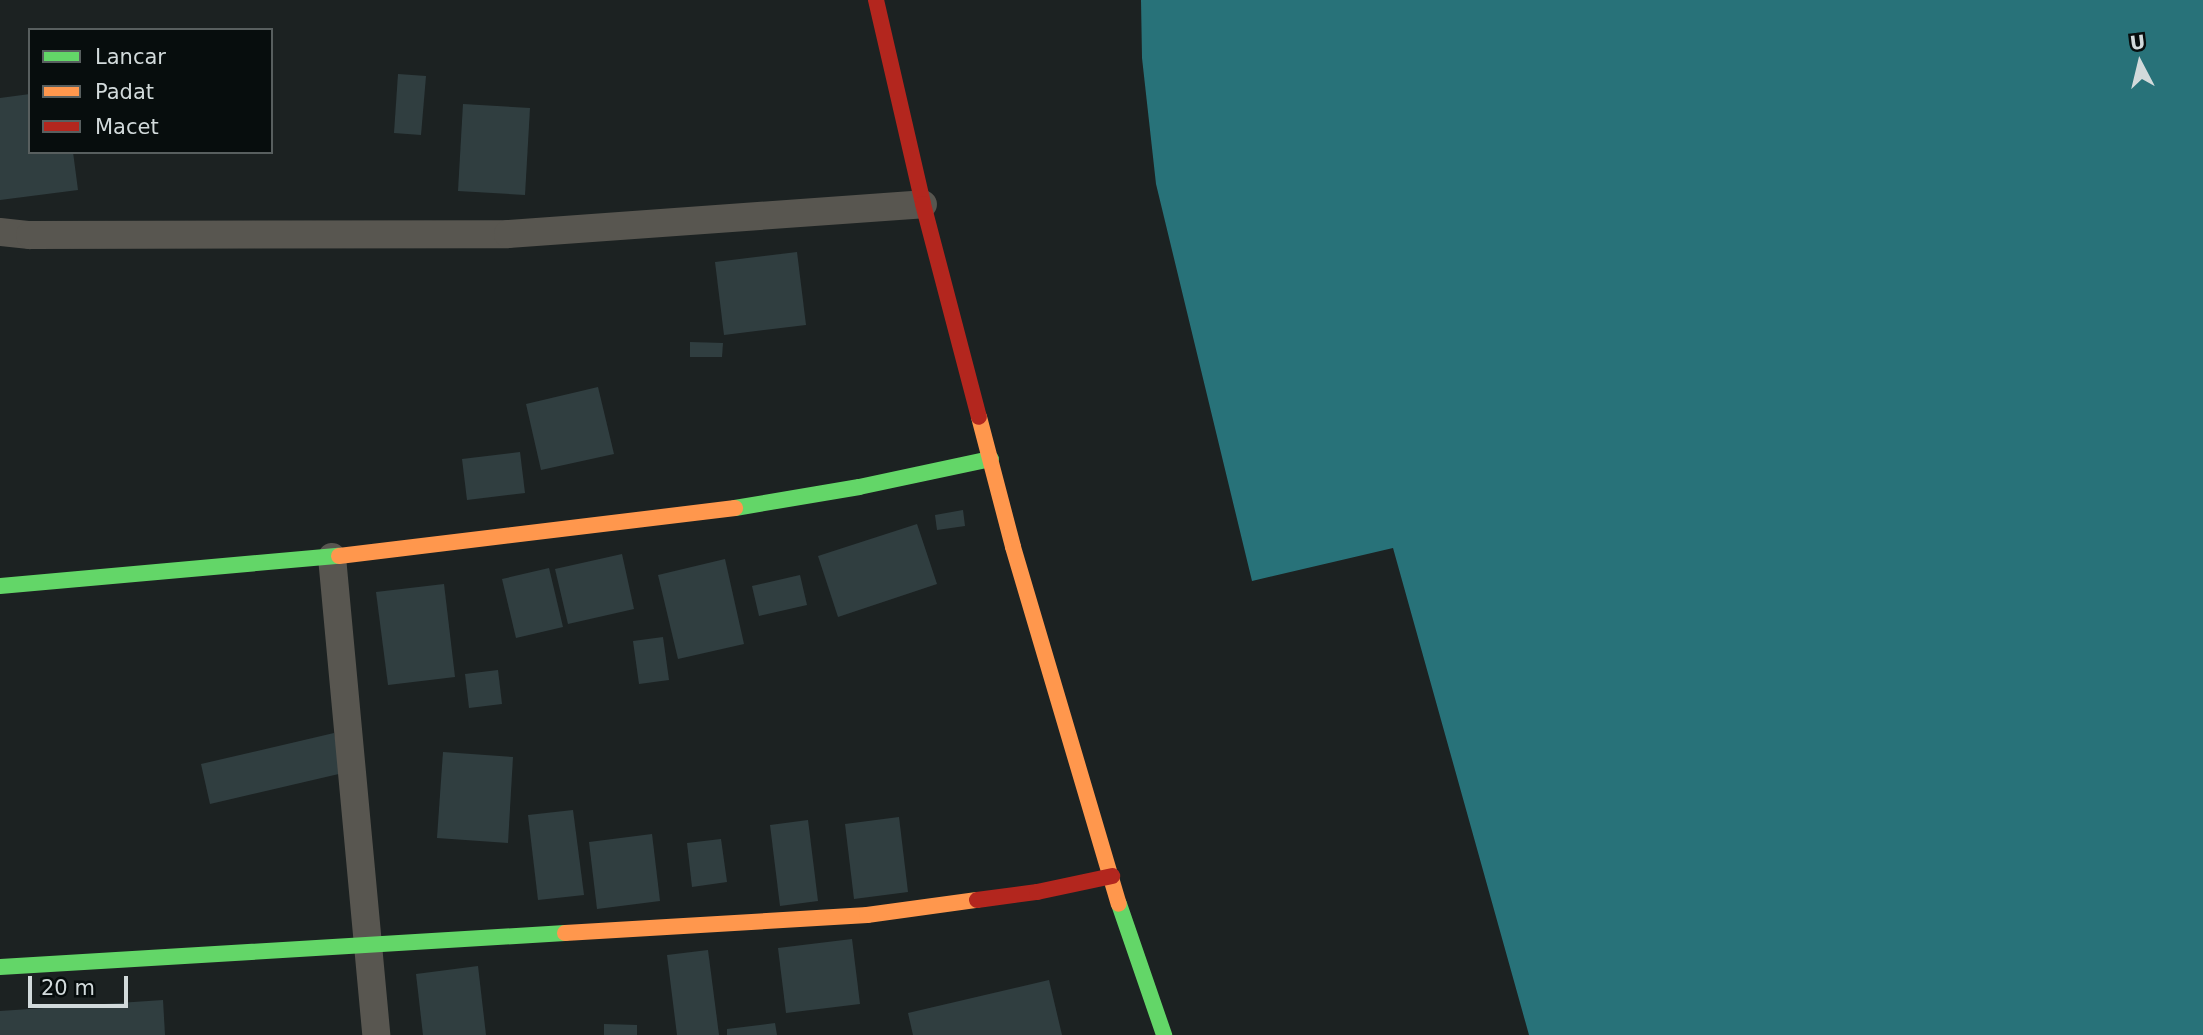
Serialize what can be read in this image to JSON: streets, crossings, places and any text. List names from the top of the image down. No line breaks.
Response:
{"legend":["Lancar","Padat","Macet"],"scale_bar":"20 m","north":"top"}
